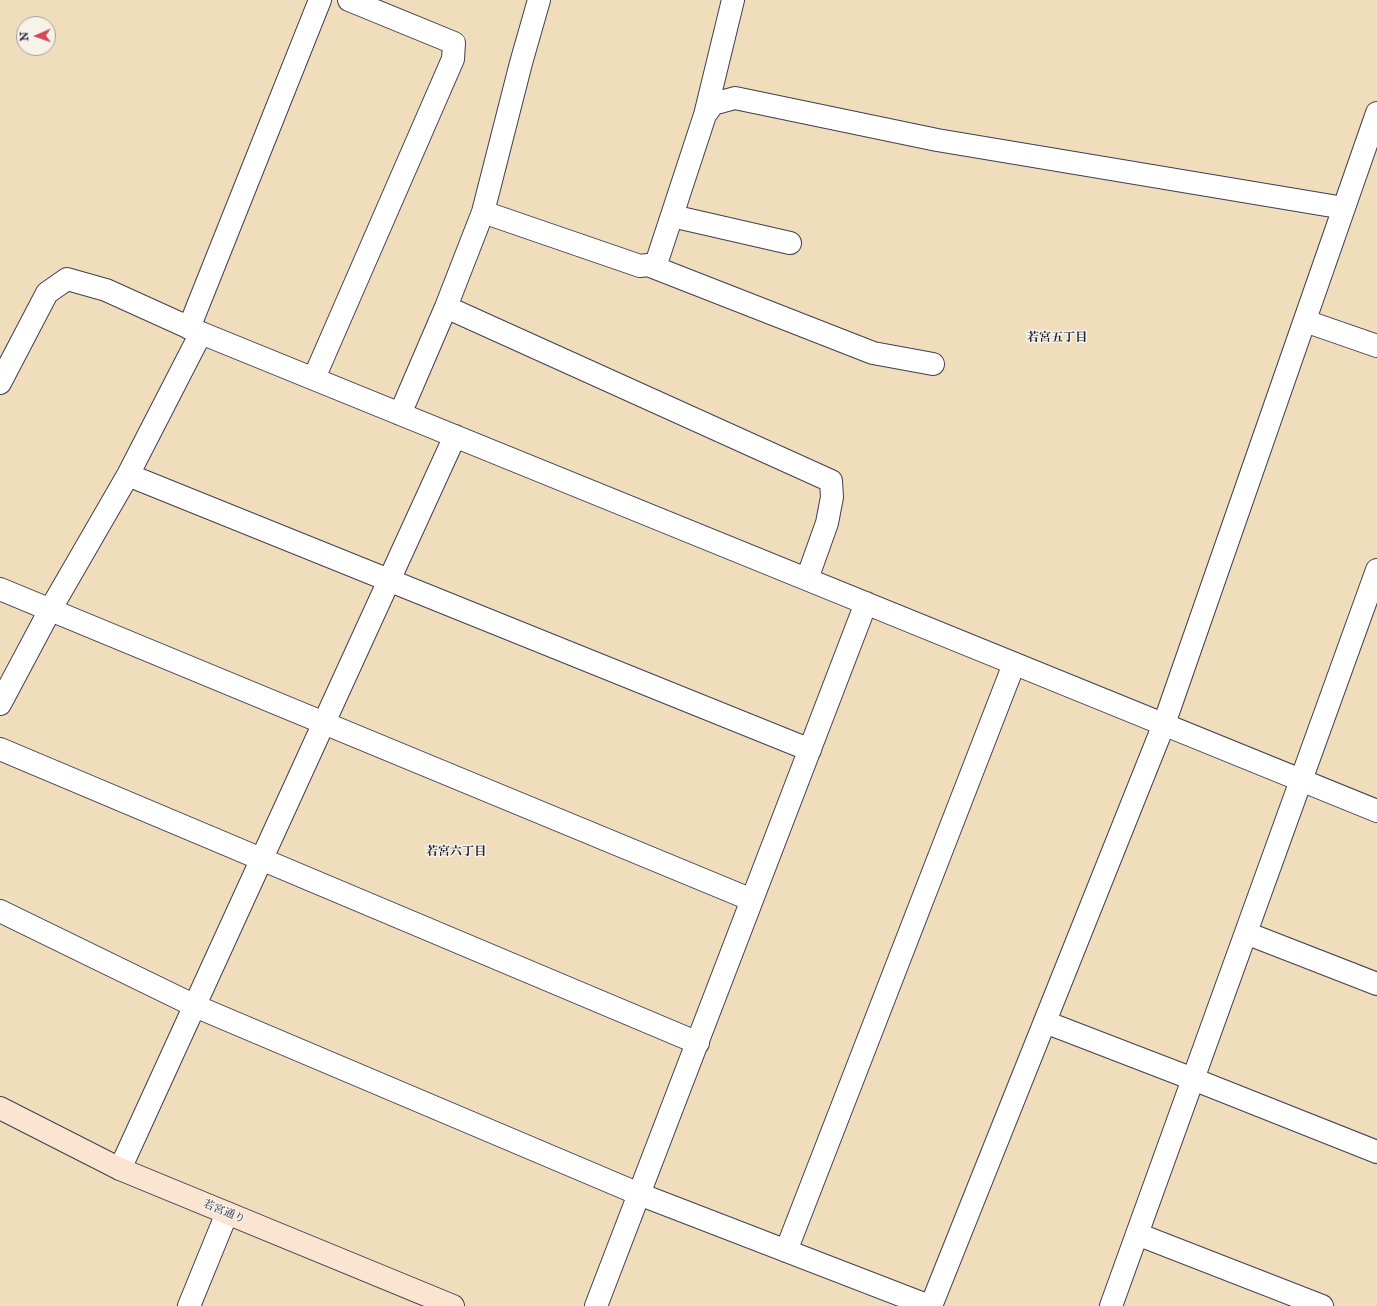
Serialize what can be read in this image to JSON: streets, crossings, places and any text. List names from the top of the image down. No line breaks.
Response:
{"streets":{"street":["若宮通り"]},"districts":["若宮五丁目","若宮六丁目"],"north":"left"}
